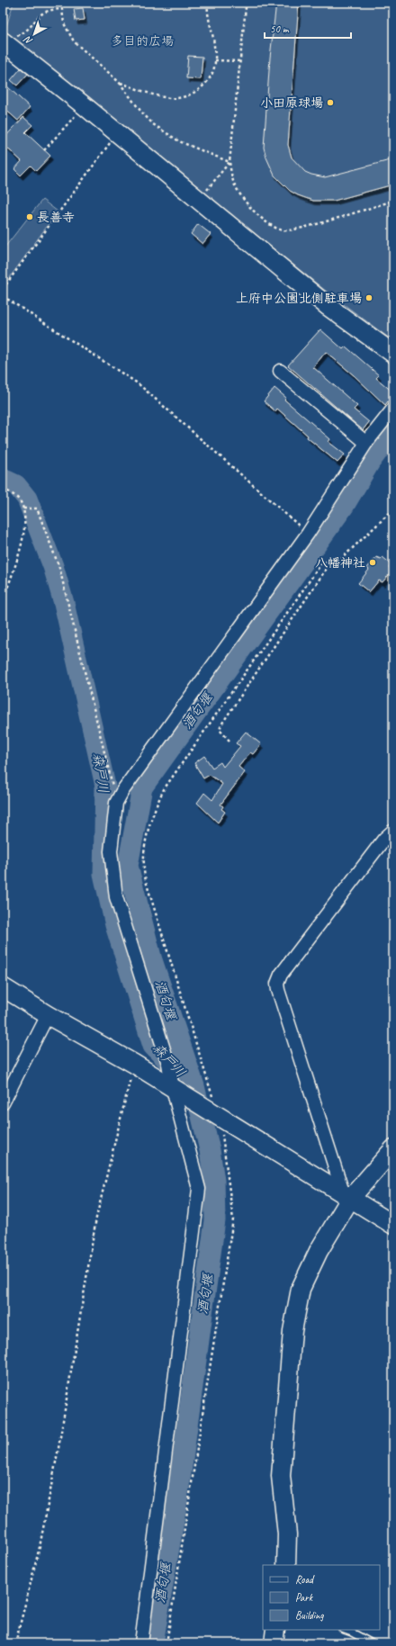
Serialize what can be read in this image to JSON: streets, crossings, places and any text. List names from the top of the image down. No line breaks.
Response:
{"water":["酒匂堰","森戸川"],"parks":["多目的広場"],"places":["小田原球場","長善寺","上府中公園北側駐車場","八幡神社"],"legend":["Road","Park","Building"],"scale_bar":"50 m","north":"bottom left"}
